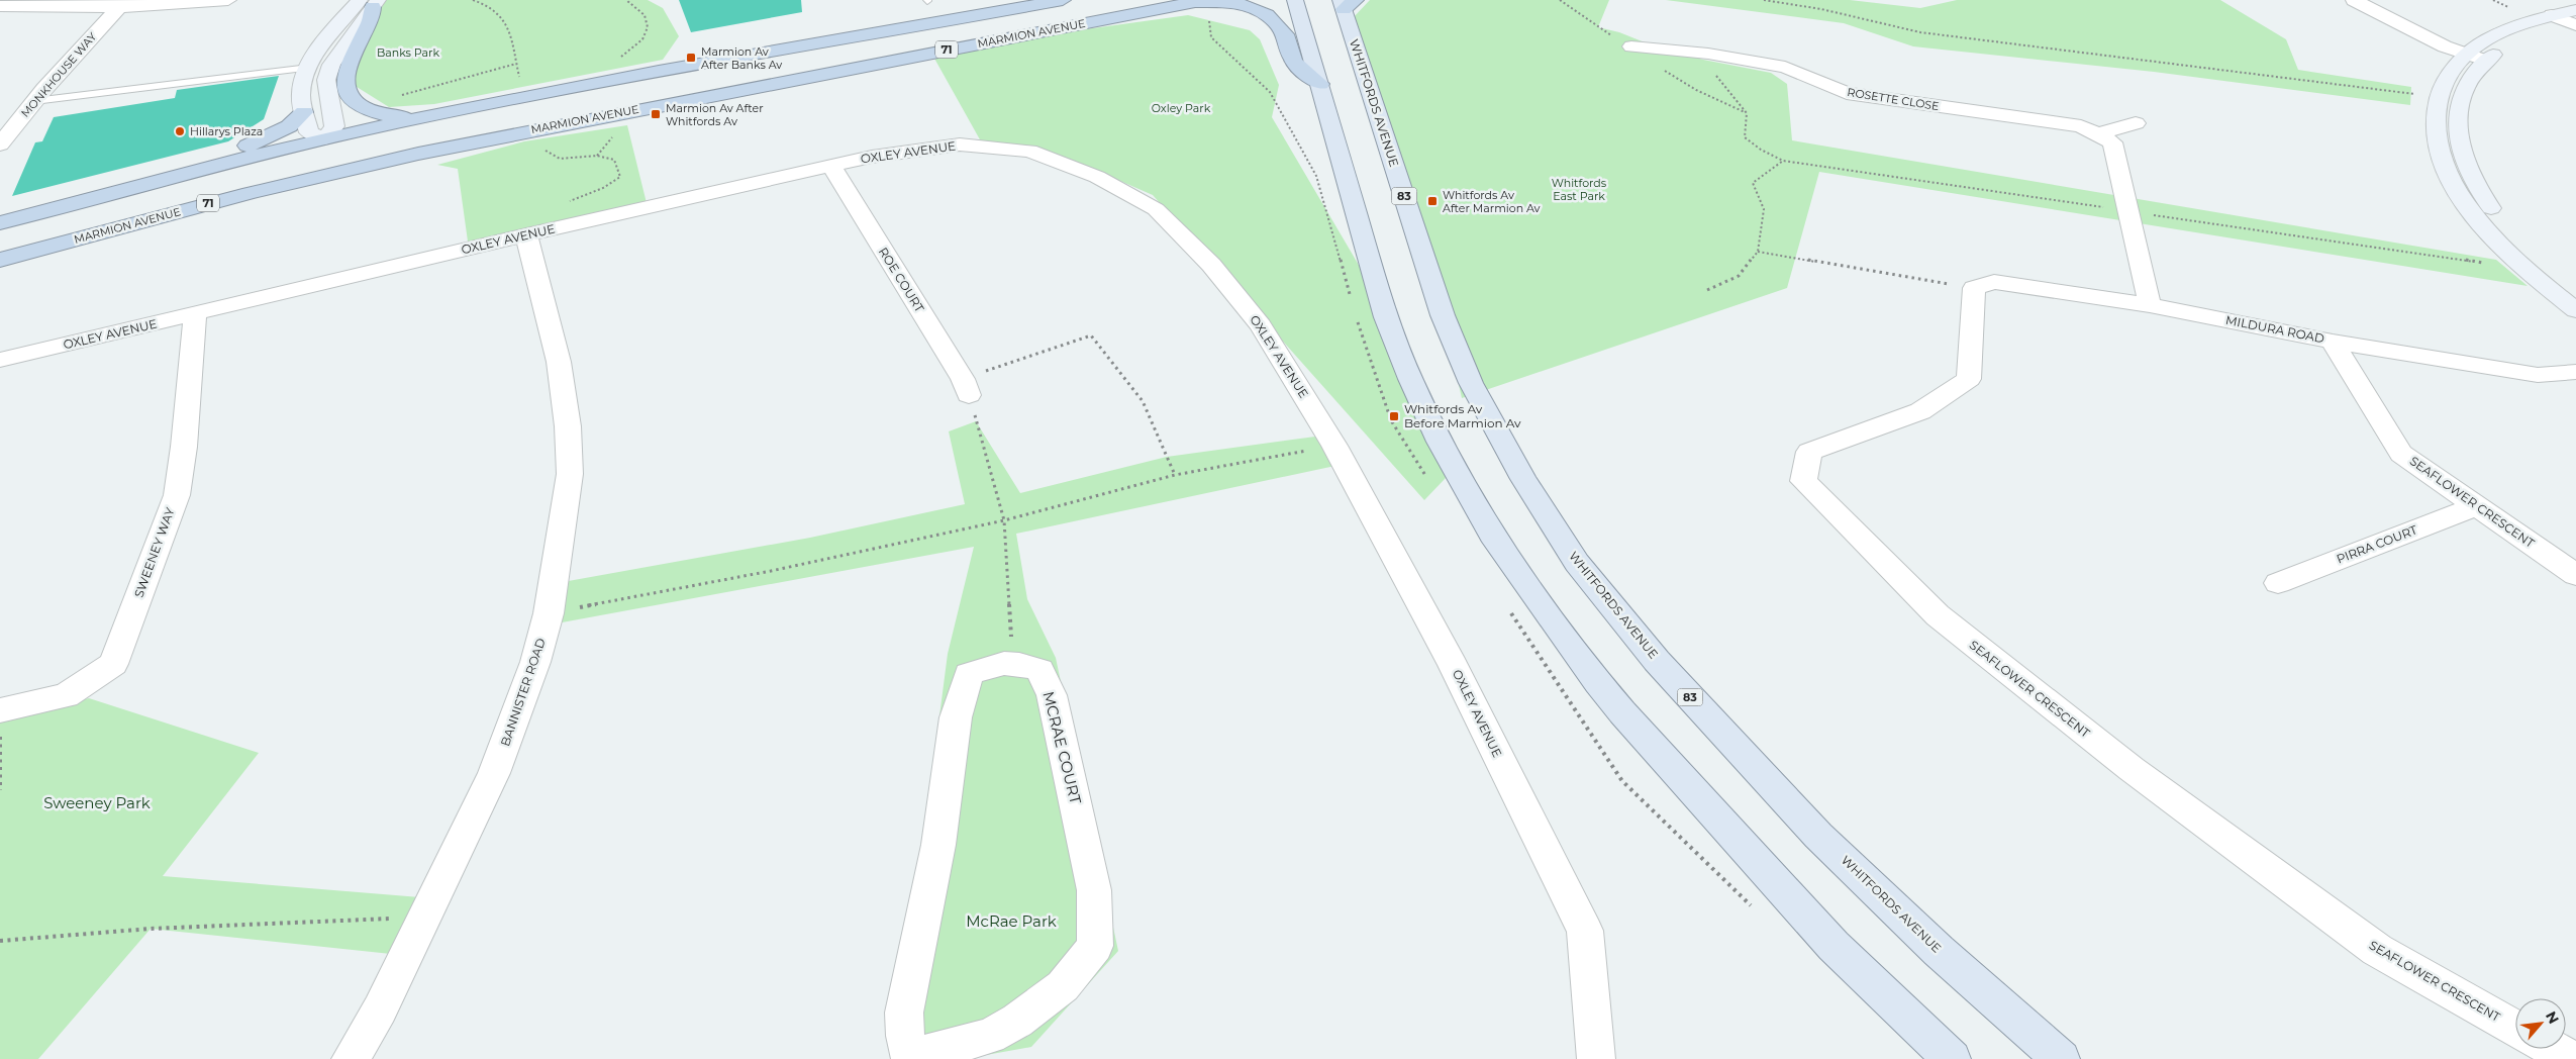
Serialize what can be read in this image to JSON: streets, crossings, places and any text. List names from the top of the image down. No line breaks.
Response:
{"streets":{"highway":["MARMION AVENUE","71"],"main road":["WHITFORDS AVENUE","83"],"street":["MONKHOUSE WAY","ROSETTE CLOSE","OXLEY AVENUE","ROE COURT","MILDURA ROAD","SEAFLOWER CRESCENT","PIRRA COURT","SWEENEY WAY","BANNISTER ROAD","MCRAE COURT"]},"crossings":[["ROSETTE CLOSE","MILDURA ROAD"],["OXLEY AVENUE","ROE COURT"],["OXLEY AVENUE","SWEENEY WAY"],["OXLEY AVENUE","BANNISTER ROAD"],["MILDURA ROAD","SEAFLOWER CRESCENT"],["SEAFLOWER CRESCENT","PIRRA COURT"]],"parks":["Banks Park","Oxley Park","Whitfords East Park","Sweeney Park","McRae Park"],"places":{"transit":["Marmion Av After Banks Av","Marmion Av After Whitfords Av","Whitfords Av After Marmion Av","Whitfords Av Before Marmion Av"],"other":["Hillarys Plaza"]},"north":"top right"}
